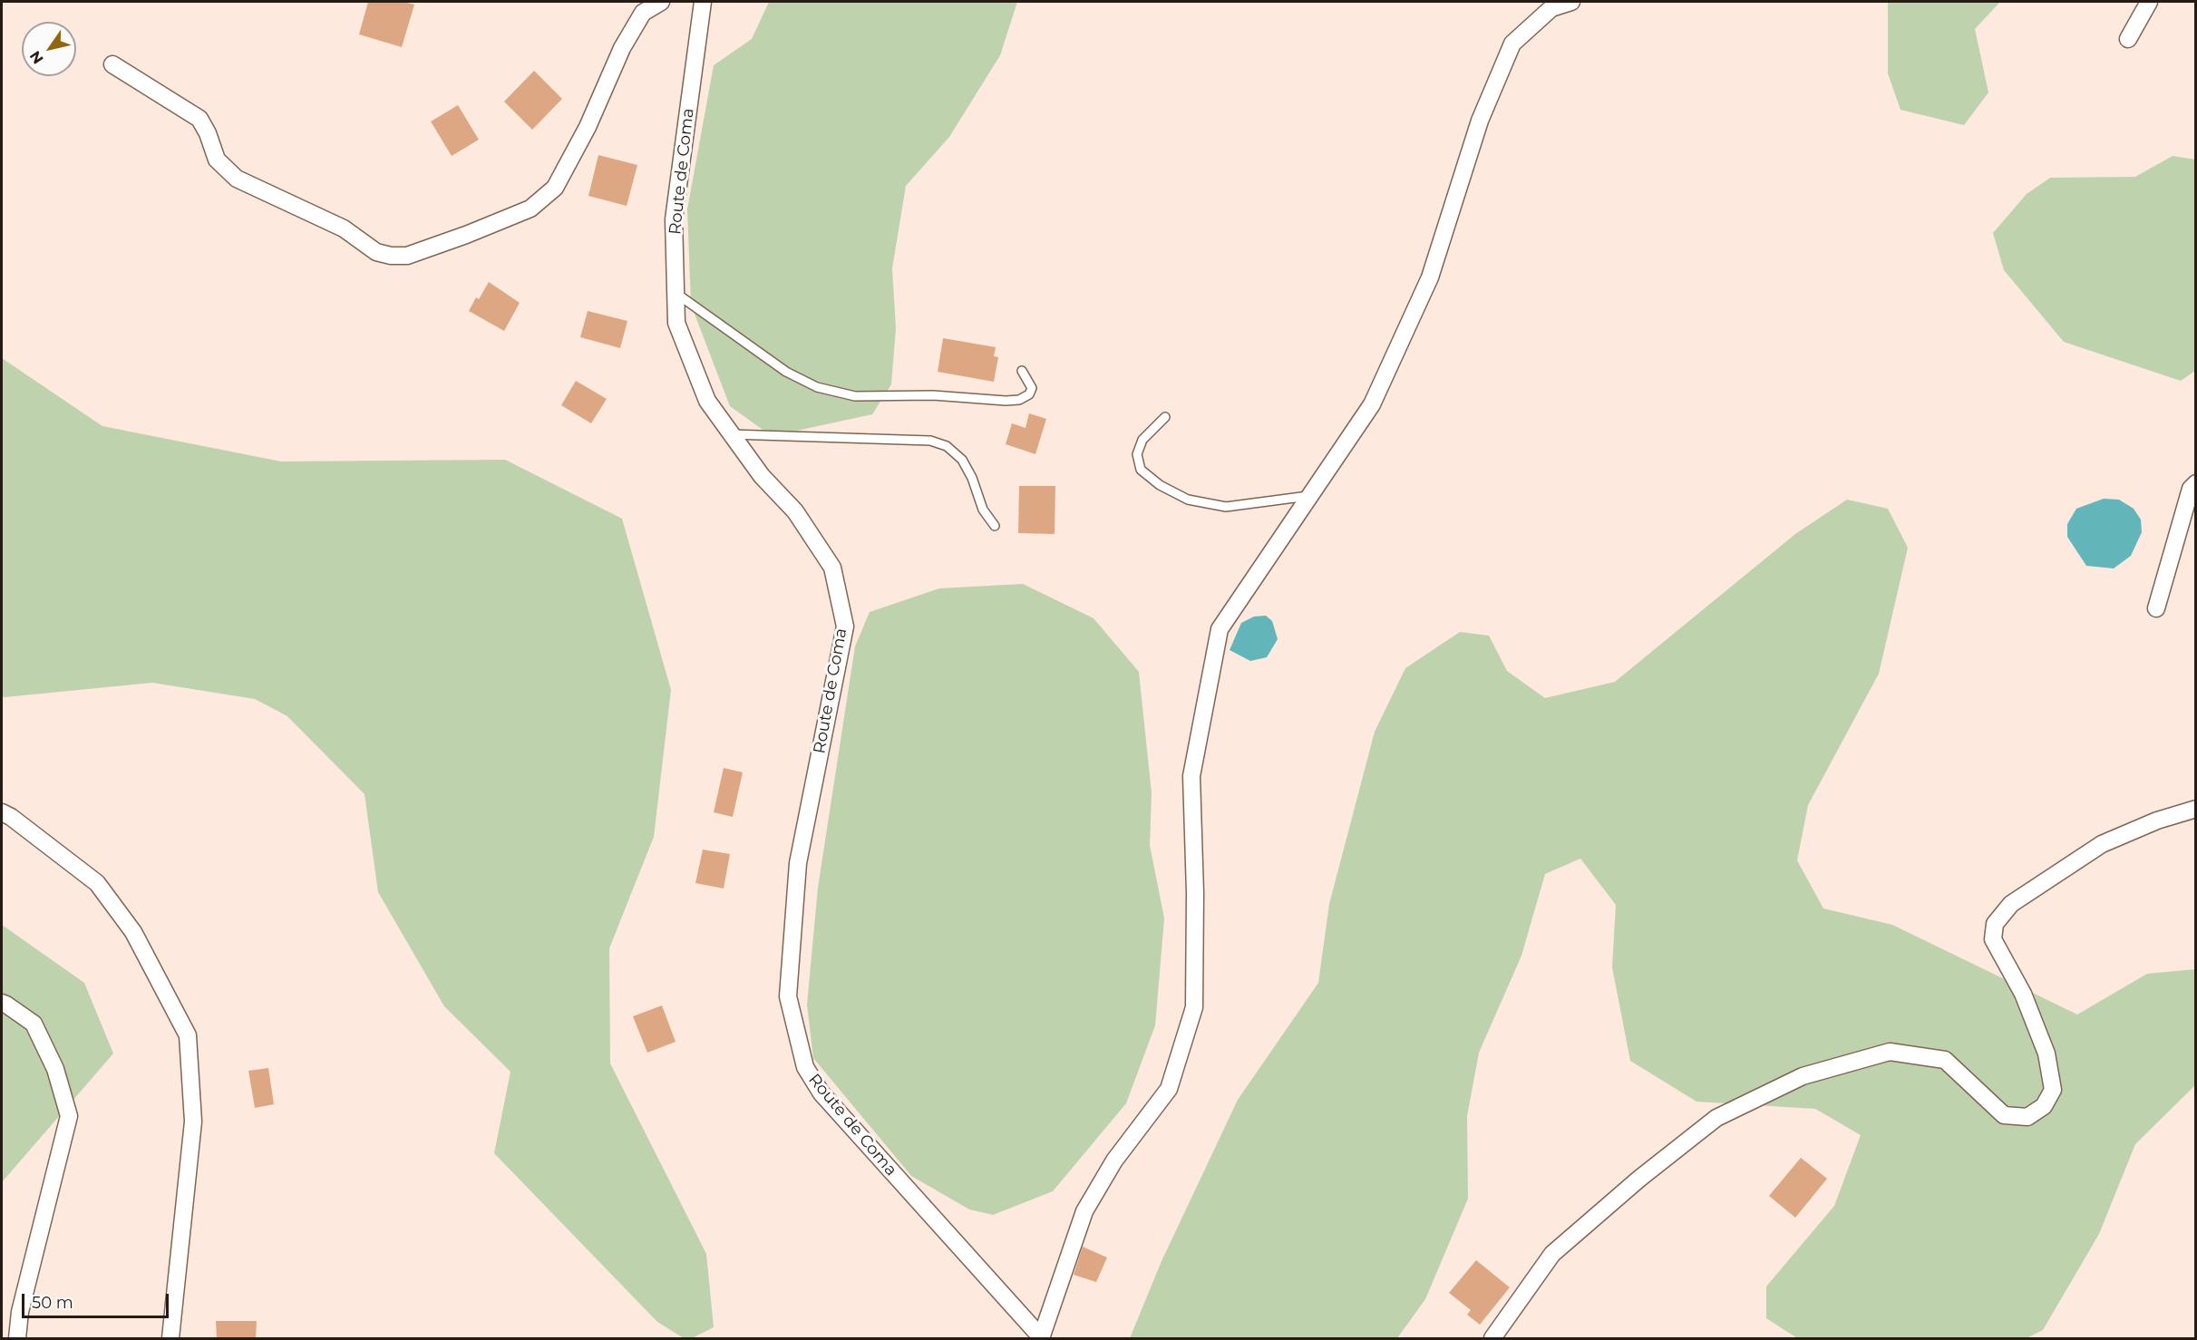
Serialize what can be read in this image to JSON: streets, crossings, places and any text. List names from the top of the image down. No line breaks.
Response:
{"streets":{"street":["Route de Coma"]},"scale_bar":"50 m","north":"bottom left"}
